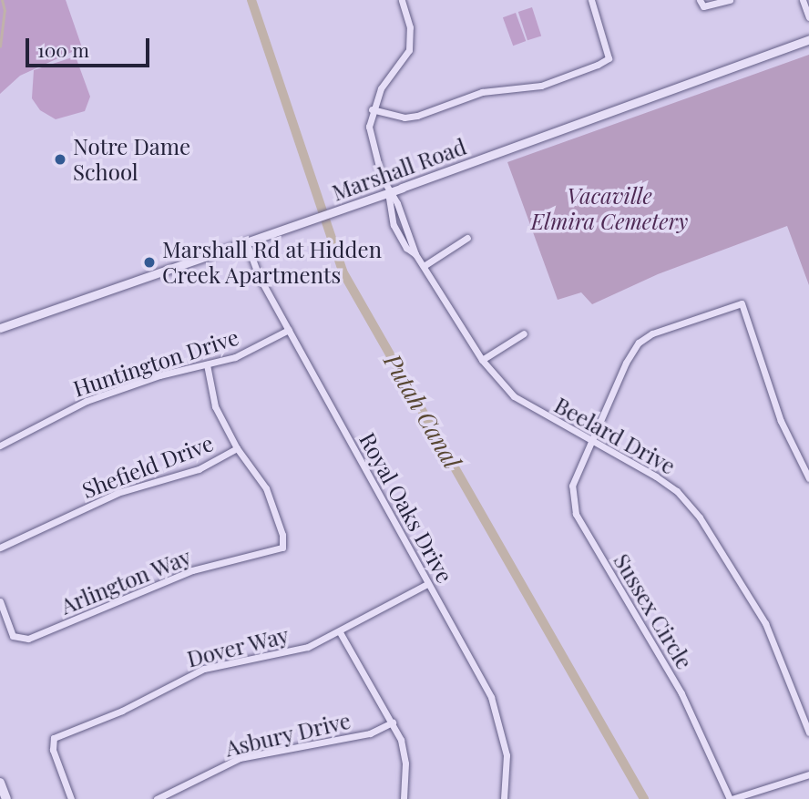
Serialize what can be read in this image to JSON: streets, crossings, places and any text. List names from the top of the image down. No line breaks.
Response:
{"streets":{"street":["Marshall Road","Huntington Drive","Beelard Drive","Shefield Drive","Royal Oaks Drive","Arlington Way","Sussex Circle","Dover Way","Asbury Drive"]},"crossings":[["Marshall Road","Beelard Drive"],["Marshall Road","Royal Oaks Drive"],["Huntington Drive","Royal Oaks Drive"],["Beelard Drive","Sussex Circle"],["Shefield Drive","Arlington Way"],["Royal Oaks Drive","Dover Way"]],"water":["Putah Canal"],"parks":["Vacaville Elmira Cemetery"],"places":["Notre Dame School","Marshall Rd at Hidden Creek Apartments"],"scale_bar":"100 m"}
